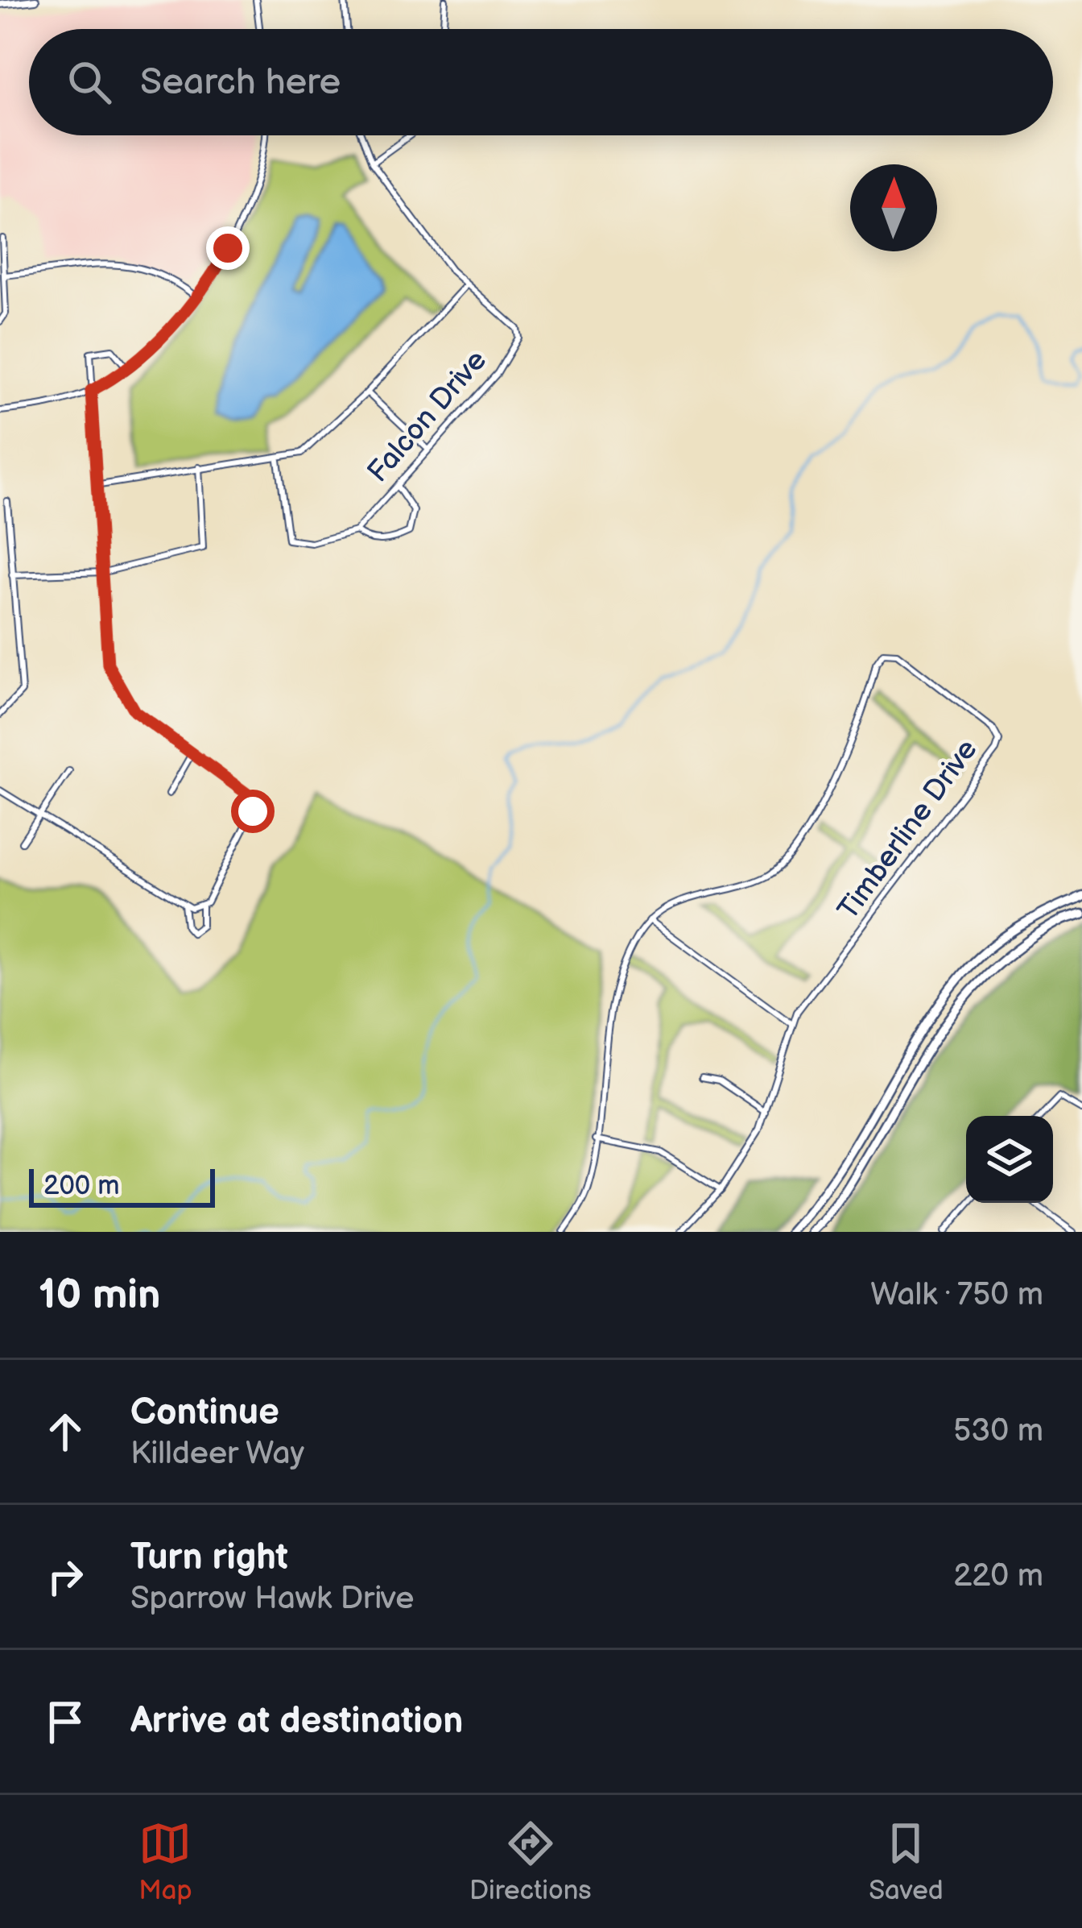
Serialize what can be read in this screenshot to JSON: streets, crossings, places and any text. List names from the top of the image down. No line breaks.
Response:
{"streets":{"street":["Falcon Drive","Timberline Drive"]},"scale_bar":"200 m","north":"top","page":{"search":"Search here","scale":"200 m","heading":["10 min","Walk · 750 m"],"list":[["Continue","Killdeer Way","530 m"],["Turn right","Sparrow Hawk Drive","220 m"],"Arrive at destination"],"nav":["Map","Directions","Saved"]}}
